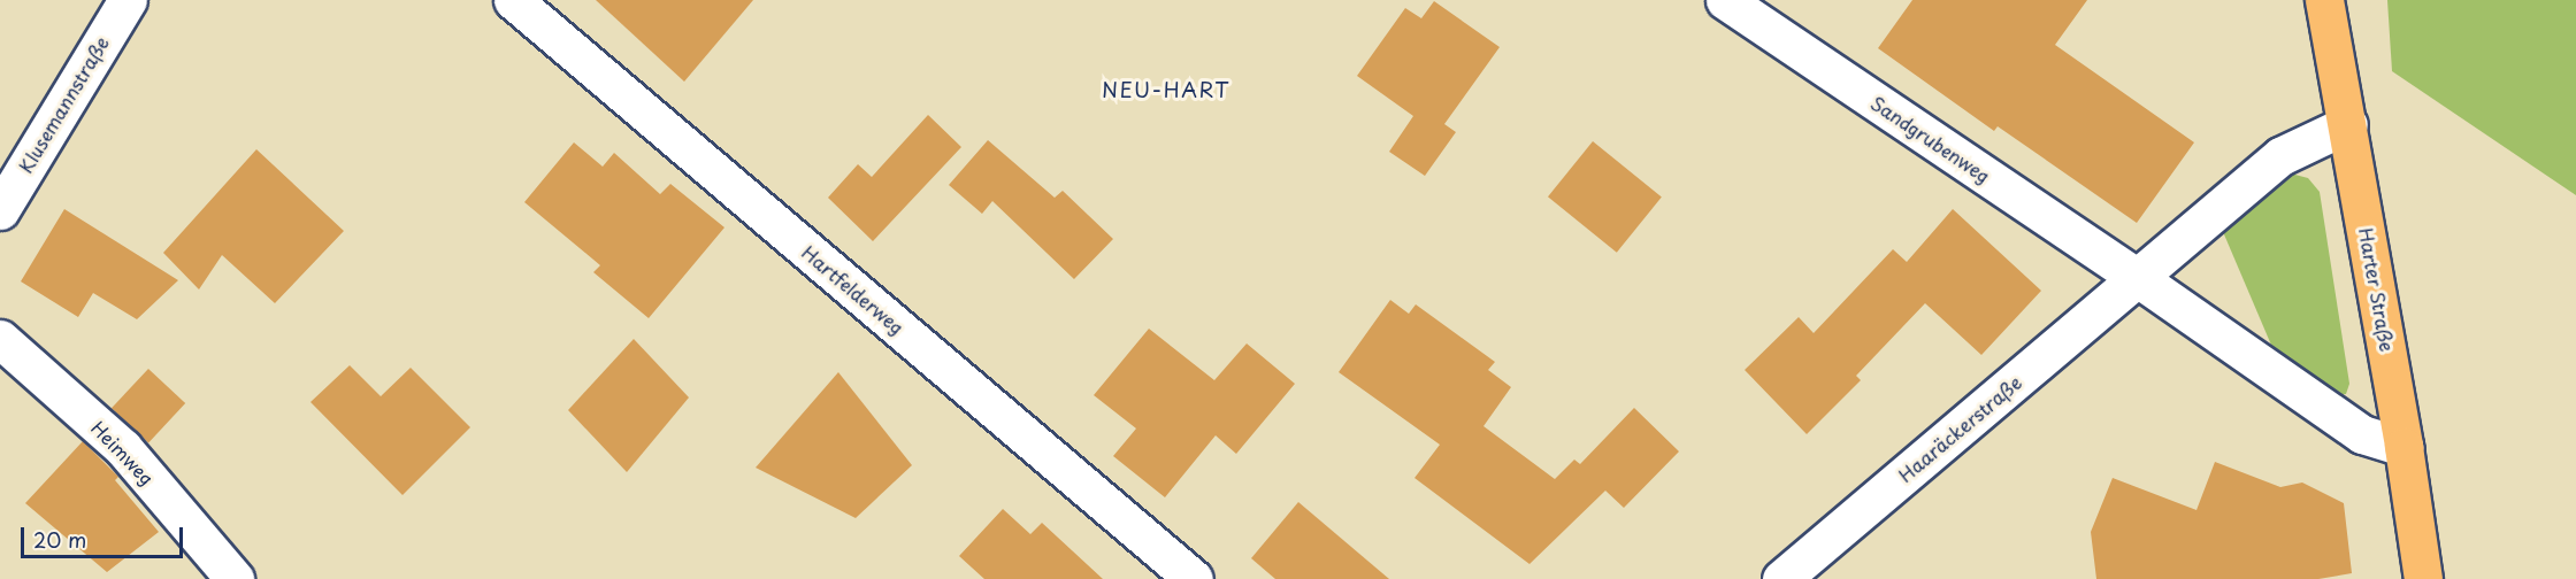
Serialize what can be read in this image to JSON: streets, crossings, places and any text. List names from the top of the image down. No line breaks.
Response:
{"streets":{"main road":["Harter Straße"],"street":["Klusemannstraße","Sandgrubenweg","Hartfelderweg","Haaräckerstraße","Heimweg"]},"crossings":[["Sandgrubenweg","Haaräckerstraße"],["Harter Straße","Haaräckerstraße"]],"districts":["NEU-HART"],"scale_bar":"20 m"}
